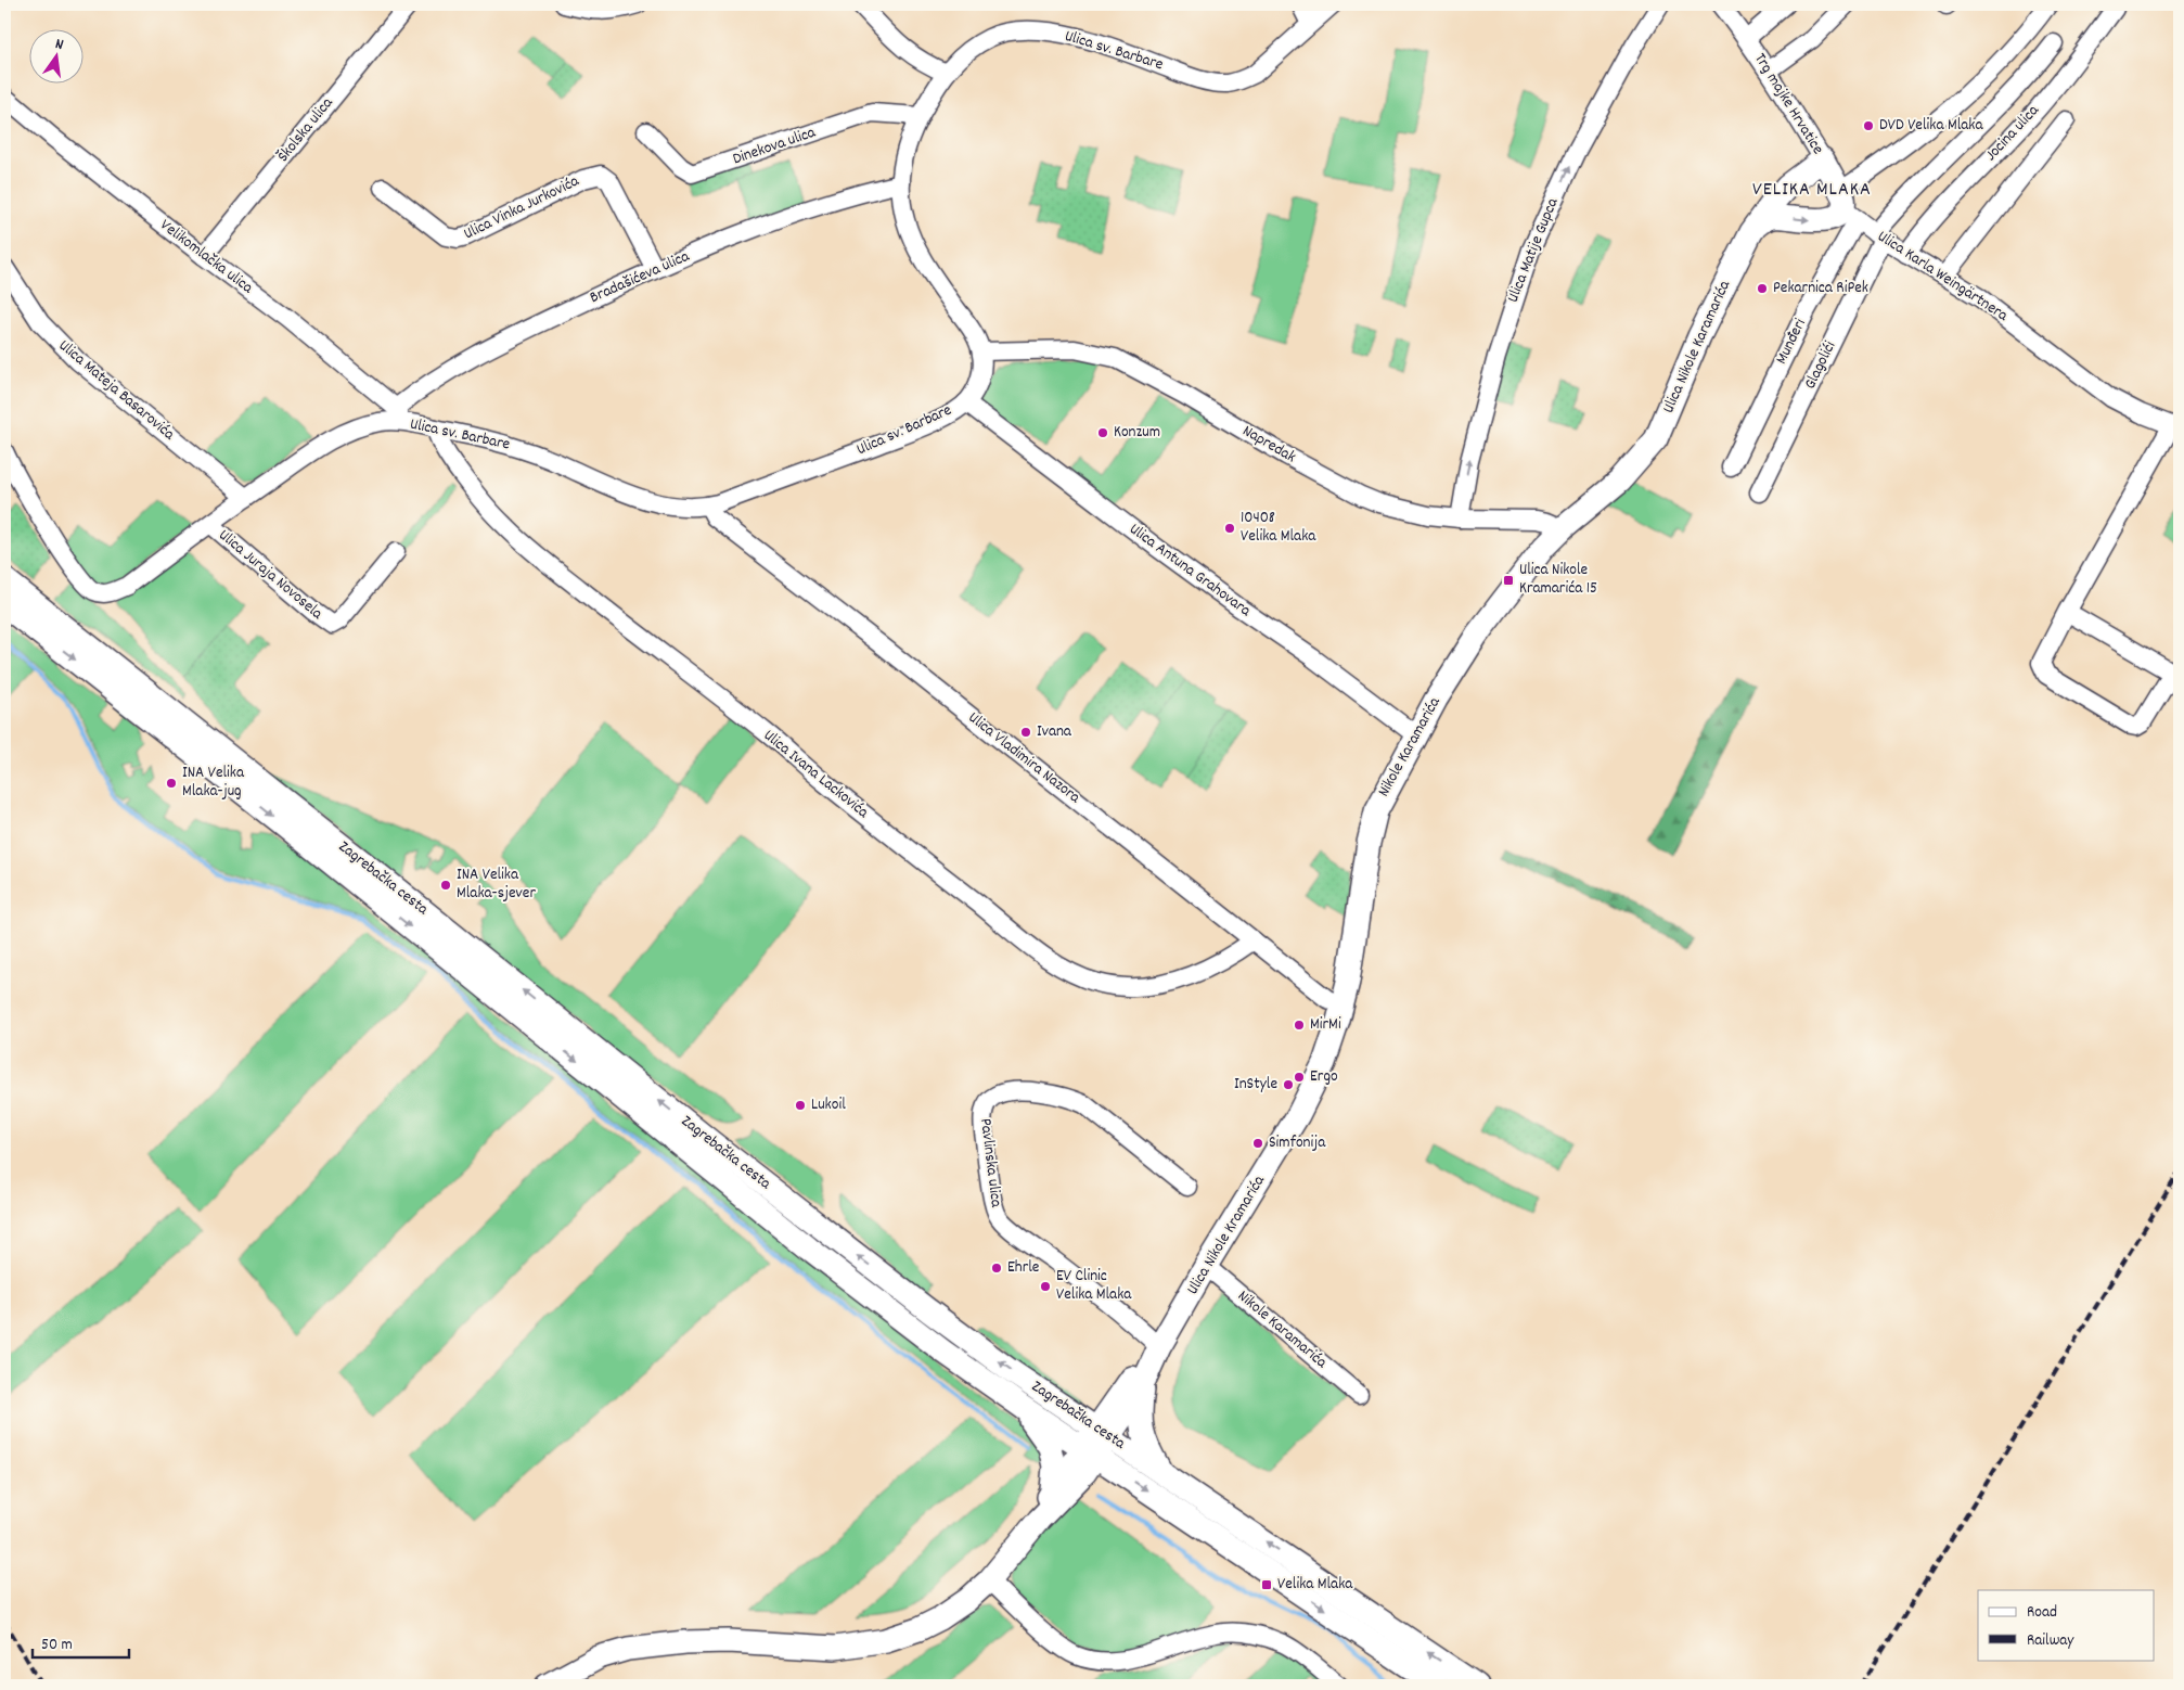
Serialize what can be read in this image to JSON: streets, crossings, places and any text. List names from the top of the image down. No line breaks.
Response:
{"streets":{"main road":["Trg majke Hrvatice","Ulica Nikole Karamarića","Nikole Karamarića","Zagrebačka cesta","Ulica Nikole Kramarića"],"street":["Ulica sv. Barbare","Školska ulica","Jocina ulica","Dinekova ulica","Ulica Vinka Jurkovića","Ulica Matije Gupca","Velikomlačka ulica","Ulica Karla Weingärtnera","Bradašićeva ulica","Munđeri","Glagolići","Ulica Mateja Basarovića","Napredak","Ulica Antuna Grahovara","Ulica Juraja Novosela","Ulica Vladimira Nazora","Ulica Ivana Lackovića","Pavlinska ulica"]},"crossings":[["Ulica sv. Barbare","Dinekova ulica"],["Ulica sv. Barbare","Velikomlačka ulica"],["Ulica sv. Barbare","Bradašićeva ulica"],["Ulica sv. Barbare","Ulica Mateja Basarovića"],["Ulica sv. Barbare","Napredak"],["Ulica sv. Barbare","Ulica Antuna Grahovara"],["Ulica sv. Barbare","Ulica Juraja Novosela"],["Ulica sv. Barbare","Ulica Vladimira Nazora"],["Ulica sv. Barbare","Ulica Ivana Lackovića"],["Trg majke Hrvatice","Ulica Karla Weingärtnera"],["Trg majke Hrvatice","Munđeri"],["Trg majke Hrvatice","Ulica Nikole Karamarića"],["Školska ulica","Velikomlačka ulica"],["Jocina ulica","Ulica Karla Weingärtnera"],["Ulica Vinka Jurkovića","Bradašićeva ulica"],["Ulica Matije Gupca","Napredak"],["Velikomlačka ulica","Bradašićeva ulica"],["Ulica Karla Weingärtnera","Munđeri"],["Ulica Karla Weingärtnera","Glagolići"],["Ulica Nikole Karamarića","Napredak"],["Ulica Nikole Karamarića","Nikole Karamarića"],["Napredak","Nikole Karamarića"],["Ulica Antuna Grahovara","Nikole Karamarića"],["Nikole Karamarića","Ulica Vladimira Nazora"],["Nikole Karamarića","Ulica Nikole Kramarića"],["Ulica Vladimira Nazora","Ulica Ivana Lackovića"],["Ulica Vladimira Nazora","Ulica Nikole Kramarića"],["Zagrebačka cesta","Ulica Nikole Kramarića"],["Pavlinska ulica","Ulica Nikole Kramarića"]],"one_way":["Ulica Matije Gupca"],"districts":["VELIKA MLAKA"],"places":{"other":["DVD Velika Mlaka","Pekarnica RiPek","Konzum","10408 Velika Mlaka","Ivana","INA Velika Mlaka-jug","INA Velika Mlaka-sjever","MirMi","Ergo","InStyle","Lukoil","Simfonija","Ehrle","EV Clinic Velika Mlaka"],"transit":["Ulica Nikole Kramarića 15","Velika Mlaka"]},"legend":["Road","Railway"],"scale_bar":"50 m","north":"top"}
